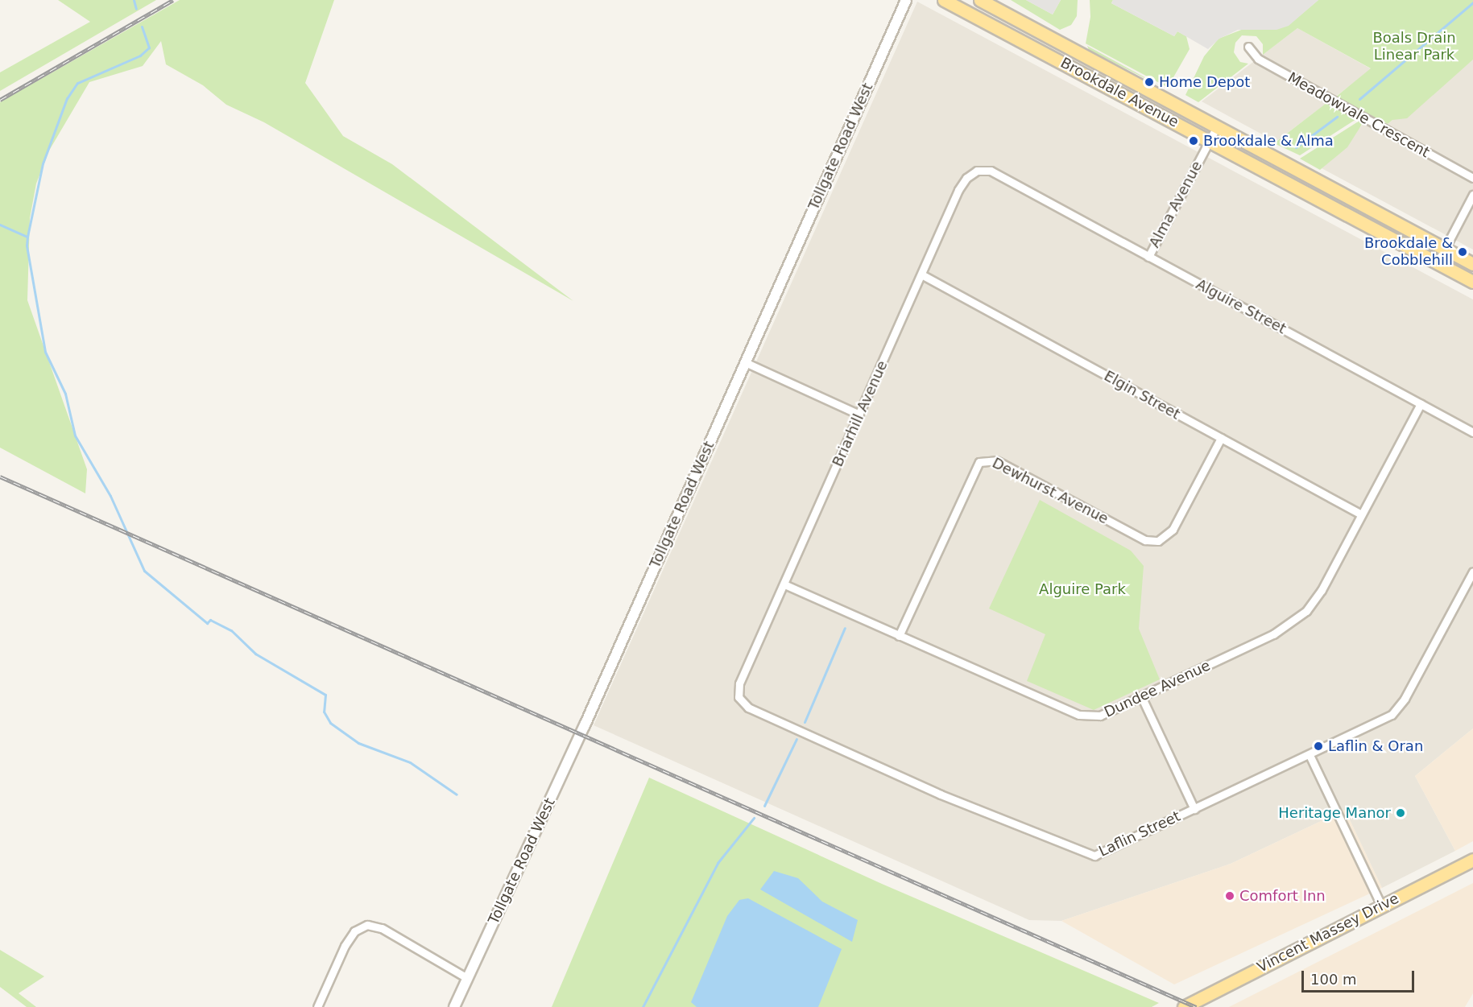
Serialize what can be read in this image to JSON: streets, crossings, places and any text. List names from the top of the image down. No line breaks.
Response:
{"streets":{"main road":["Brookdale Avenue","Vincent Massey Drive"],"street":["Meadowvale Crescent","Tollgate Road West","Alma Avenue","Alguire Street","Elgin Street","Briarhill Avenue","Dewhurst Avenue","Dundee Avenue","Laflin Street"]},"crossings":[["Brookdale Avenue","Alma Avenue"],["Alma Avenue","Alguire Street"],["Alguire Street","Briarhill Avenue"],["Alguire Street","Dundee Avenue"],["Elgin Street","Briarhill Avenue"],["Elgin Street","Dewhurst Avenue"],["Elgin Street","Dundee Avenue"],["Briarhill Avenue","Dundee Avenue"],["Briarhill Avenue","Laflin Street"],["Dewhurst Avenue","Dundee Avenue"]],"parks":["Boals Drain Linear Park","Alguire Park"],"places":["Home Depot","Brookdale & Alma","Brookdale & Cobblehill","Laflin & Oran","Heritage Manor","Comfort Inn"],"scale_bar":"100 m"}
